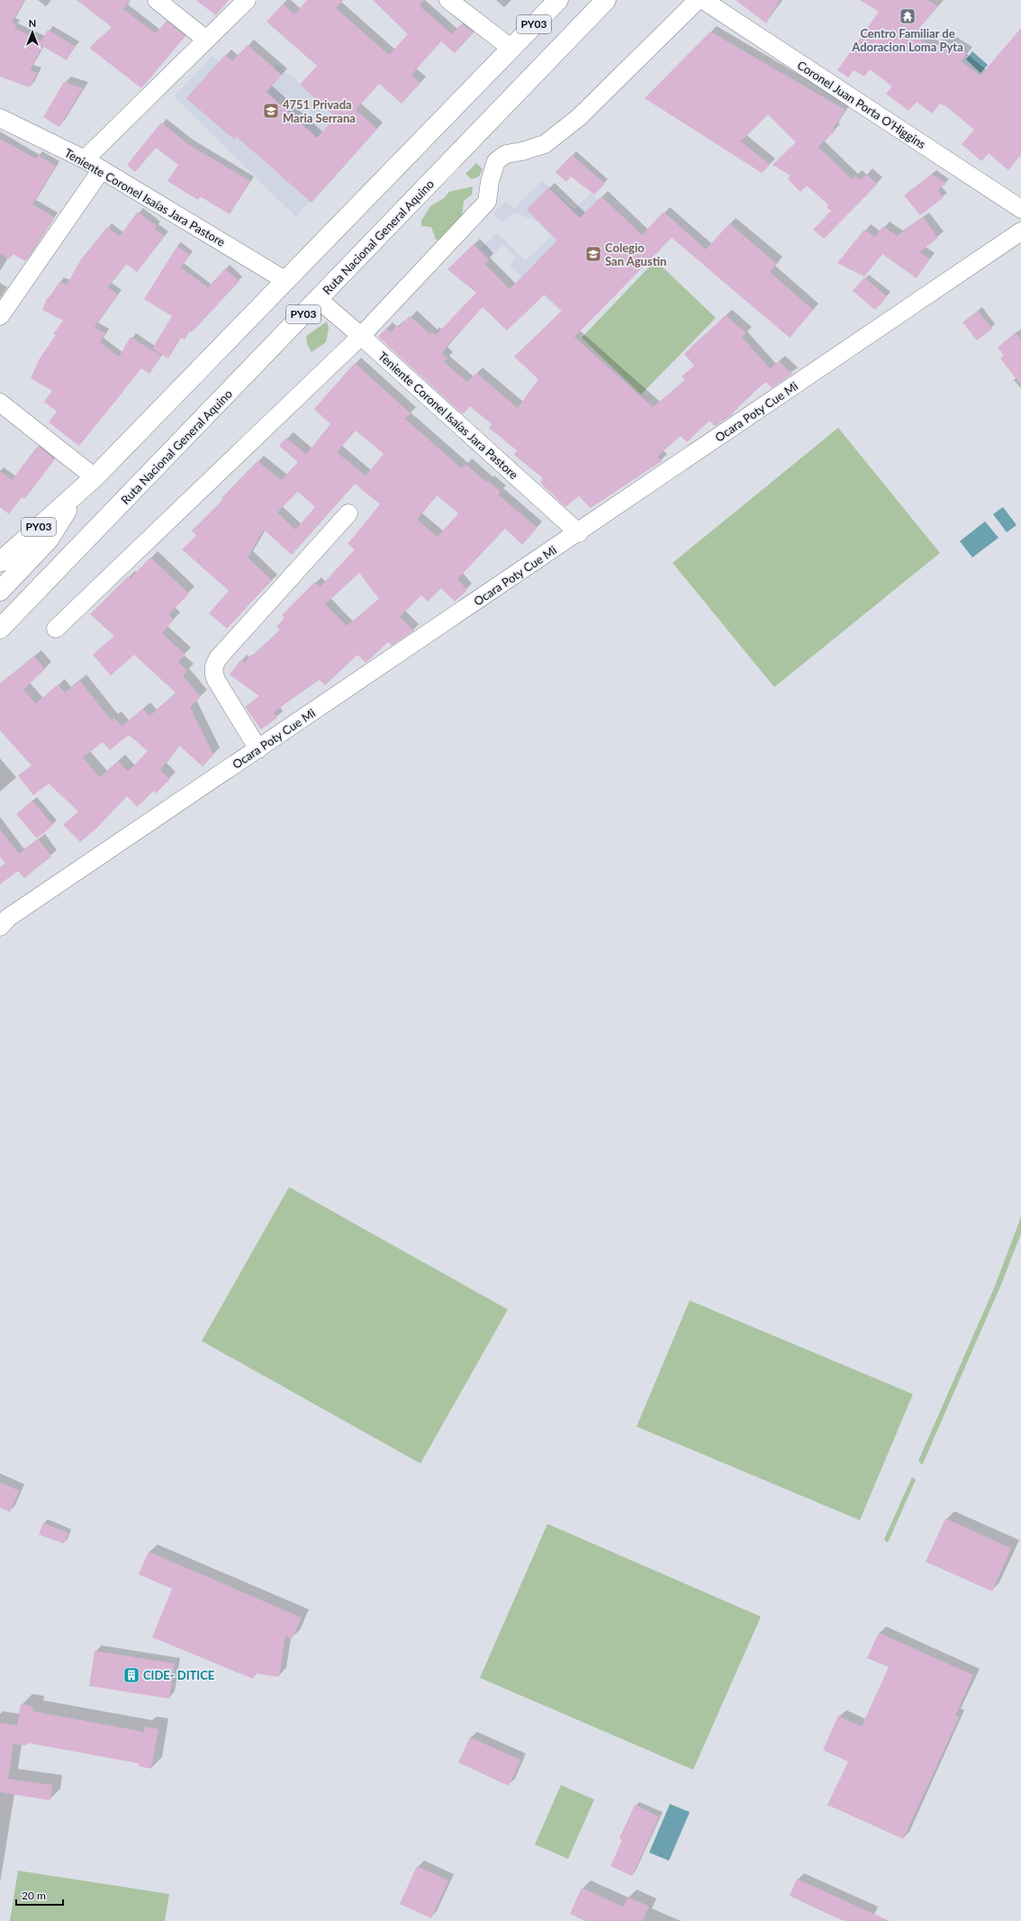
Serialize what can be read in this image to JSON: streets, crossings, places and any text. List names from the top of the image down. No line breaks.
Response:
{"streets":{"highway":["PY03","Ruta Nacional General Aquino"],"street":["Coronel Juan Porta O'Higgins","Teniente Coronel Isaías Jara Pastore","Ocara Poty Cue Mi"]},"crossings":[["PY03","Teniente Coronel Isaías Jara Pastore"],["Teniente Coronel Isaías Jara Pastore","Ruta Nacional General Aquino"],["Teniente Coronel Isaías Jara Pastore","Ocara Poty Cue Mi"]],"places":{"temple":["Centro Familiar de Adoracion Loma Pyta"],"school or university":["4751 Privada Maria Serrana","Colegio San Agustin"],"building":["CIDE- DITICE"]},"scale_bar":"20 m","north":"top"}
